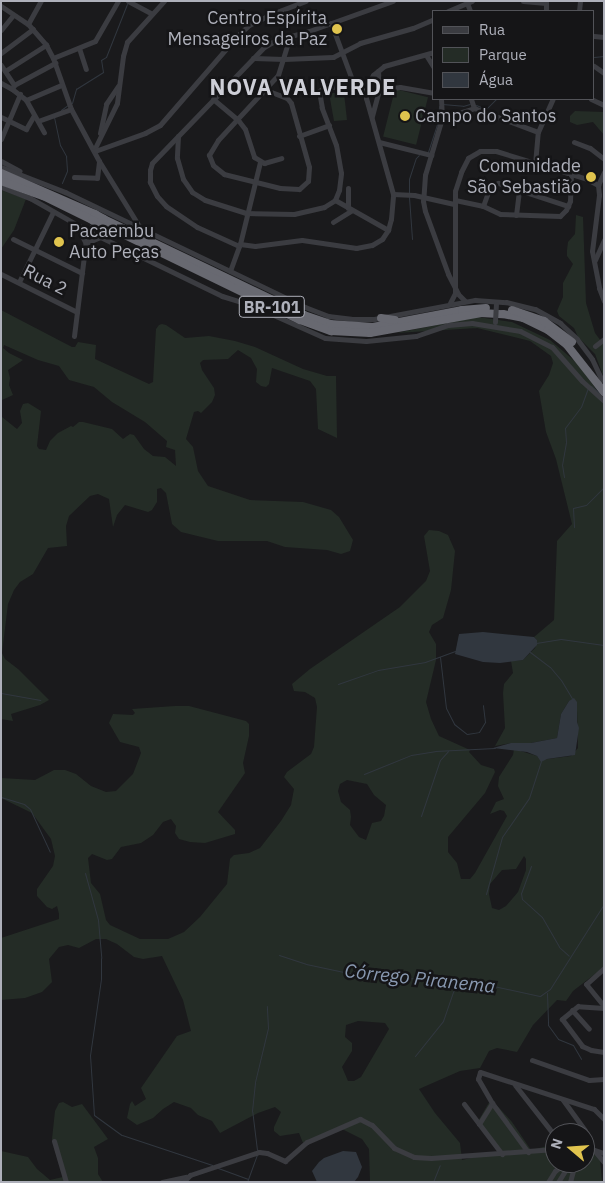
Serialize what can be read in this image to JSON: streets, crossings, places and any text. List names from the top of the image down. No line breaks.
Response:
{"streets":{"highway":["BR-101"],"street":["Rua 2"]},"districts":["NOVA VALVERDE"],"water":["Córrego Piranema"],"places":["Centro Espírita Mensageiros da Paz","Campo do Santos","Comunidade São Sebastião","Pacaembu Auto Peças"],"legend":["Rua","Parque","Água"],"north":"left"}
